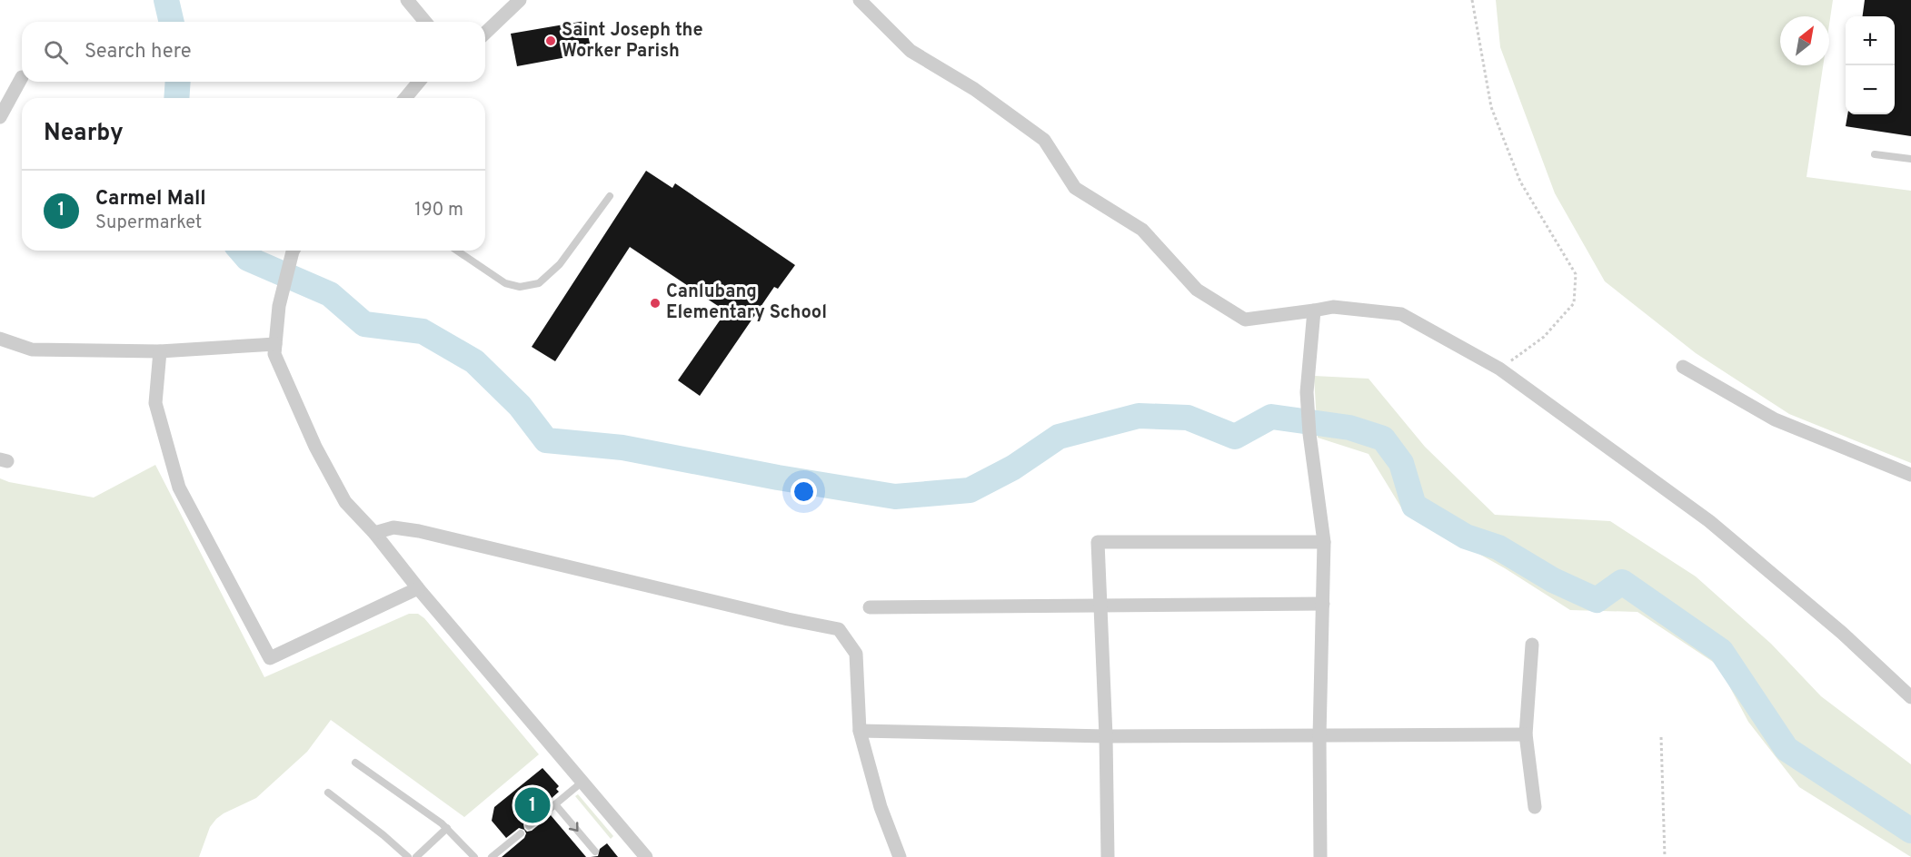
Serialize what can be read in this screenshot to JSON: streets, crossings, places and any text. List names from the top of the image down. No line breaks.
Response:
{"places":["Saint Joseph the Worker Parish","Canlubang Elementary School"],"north":"top right","page":{"map_buttons":["+","−"],"search":"Search here","heading":"Nearby","list":[{"mark":"1","name":"Carmel Mall","note":"Supermarket","value":"190 m"}],"pins":"1"}}
